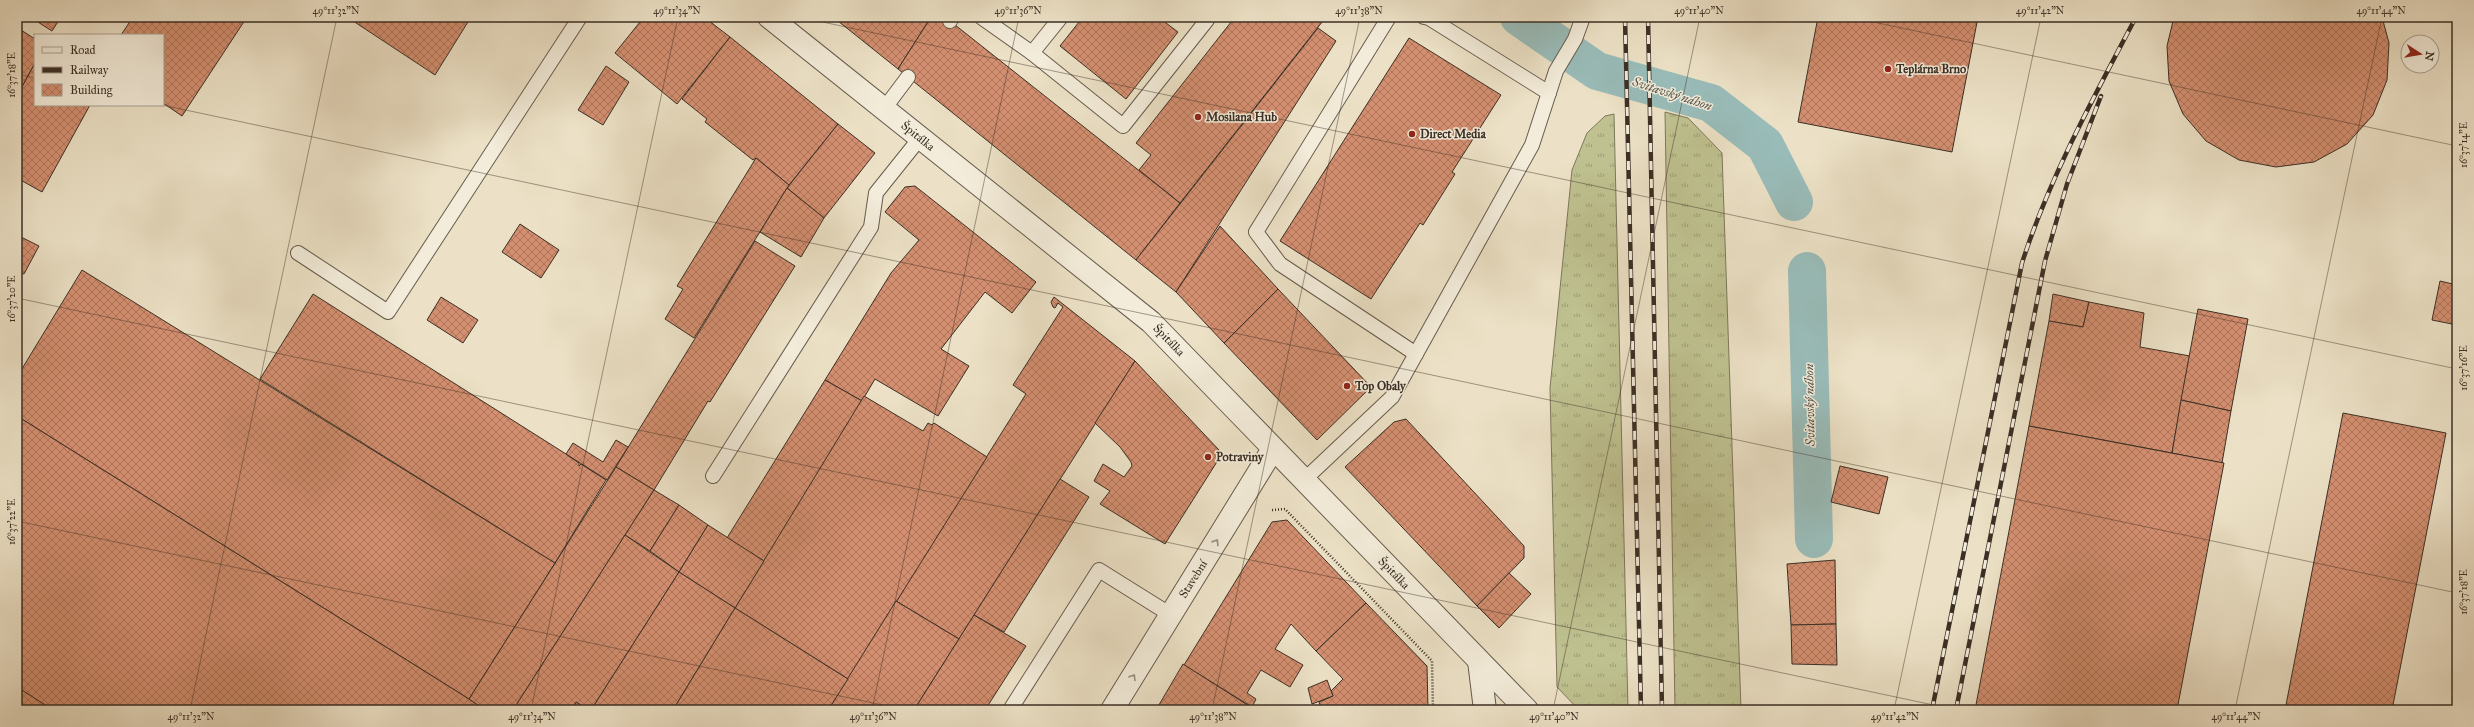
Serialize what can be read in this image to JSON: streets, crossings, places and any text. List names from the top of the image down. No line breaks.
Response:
{"streets":{"street":["Špitálka","Stavební"]},"crossings":[["Špitálka","Stavební"]],"one_way":["Stavební"],"water":["Svitavský náhon"],"places":["Teplárna Brno","Mosilana Hub","Direct Media","Top Obaly","Potraviny"],"legend":["Road","Railway","Building"],"north":"right","coordinates":["49°11'32\"N","49°11'34\"N","49°11'36\"N","49°11'38\"N","49°11'40\"N","49°11'42\"N","49°11'44\"N","16°37'18\"E","16°37'14\"E","16°37'20\"E","16°37'16\"E","16°37'22\"E"]}
